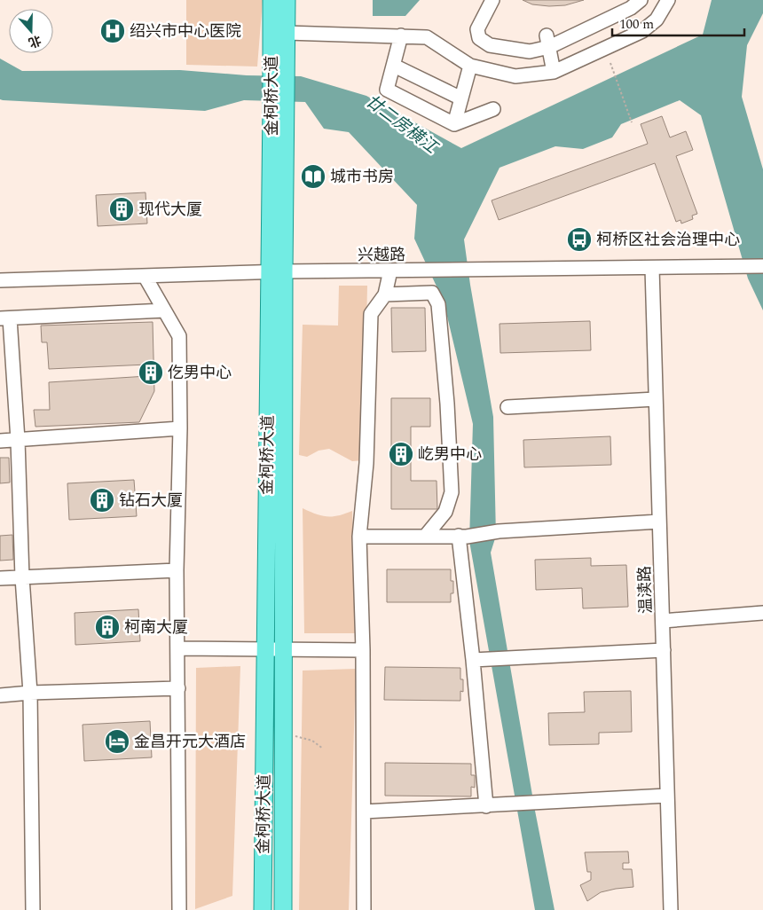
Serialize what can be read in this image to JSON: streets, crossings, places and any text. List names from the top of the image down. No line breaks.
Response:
{"streets":{"main road":["金柯桥大道"],"street":["兴越路","温渎路"]},"crossings":[["金柯桥大道","兴越路"],["兴越路","温渎路"]],"water":["廿二房横江"],"places":{"hospital":["绍兴市中心医院"],"library":["城市书房"],"building":["现代大厦","仡男中心","屹男中心","钻石大厦","柯南大厦"],"bus stop":["柯桥区社会治理中心"],"hotel":["金昌开元大酒店"]},"scale_bar":"100 m","north":"bottom"}
